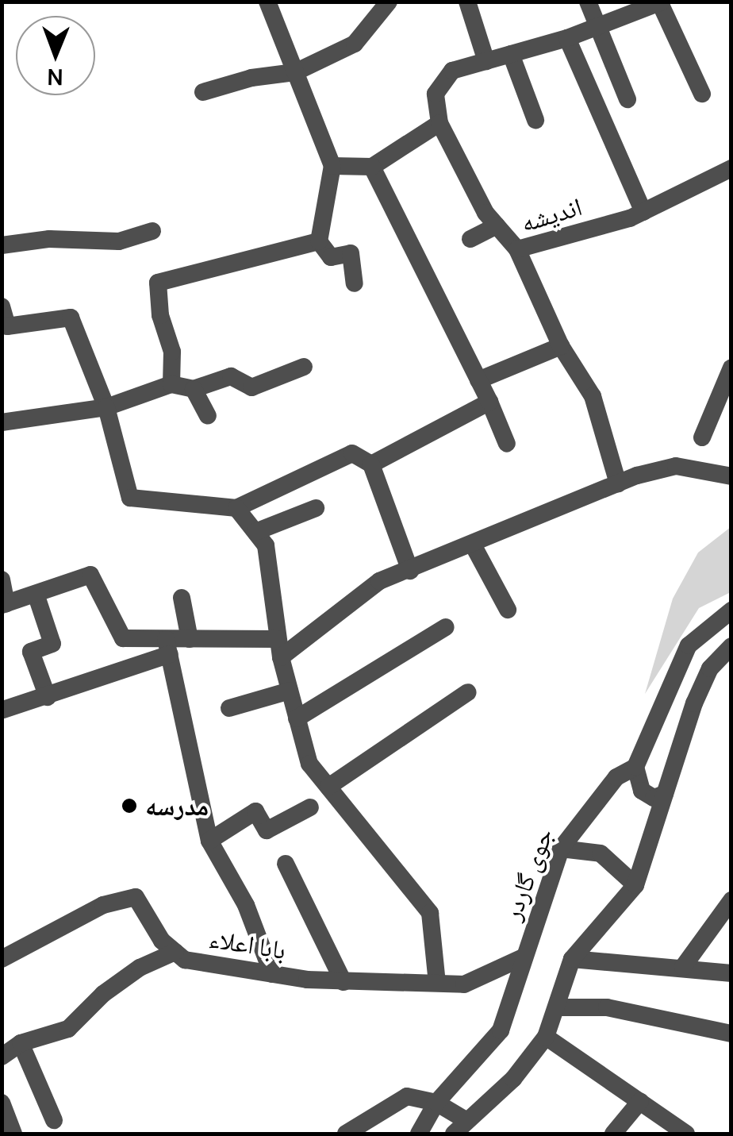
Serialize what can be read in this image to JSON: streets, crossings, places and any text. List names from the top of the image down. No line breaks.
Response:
{"streets":{"street":["اندیشه","جوی گاردر","بابا اعلاء"]},"crossings":[["جوی گاردر","بابا اعلاء"]],"places":["مدرسه"],"north":"bottom"}
